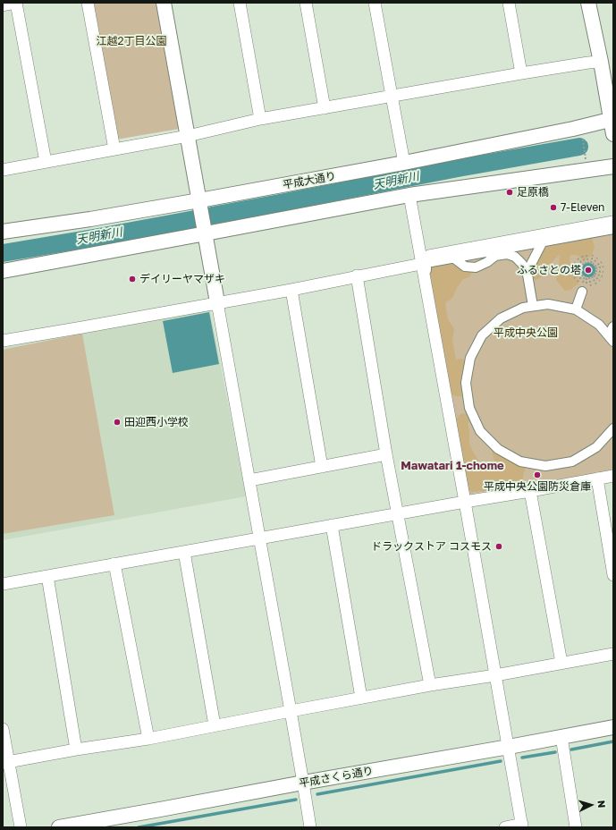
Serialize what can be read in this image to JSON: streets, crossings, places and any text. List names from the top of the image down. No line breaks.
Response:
{"streets":{"street":["平成大通り","平成さくら通り"]},"districts":["Mawatari 1-chome"],"water":["天明新川"],"parks":["江越2丁目公園","平成中央公園"],"places":["足原橋","7-Eleven","ふるさとの塔","デイリーヤマザキ","田迎西小学校","平成中央公園防災倉庫","ドラックストア コスモス"],"north":"right"}
